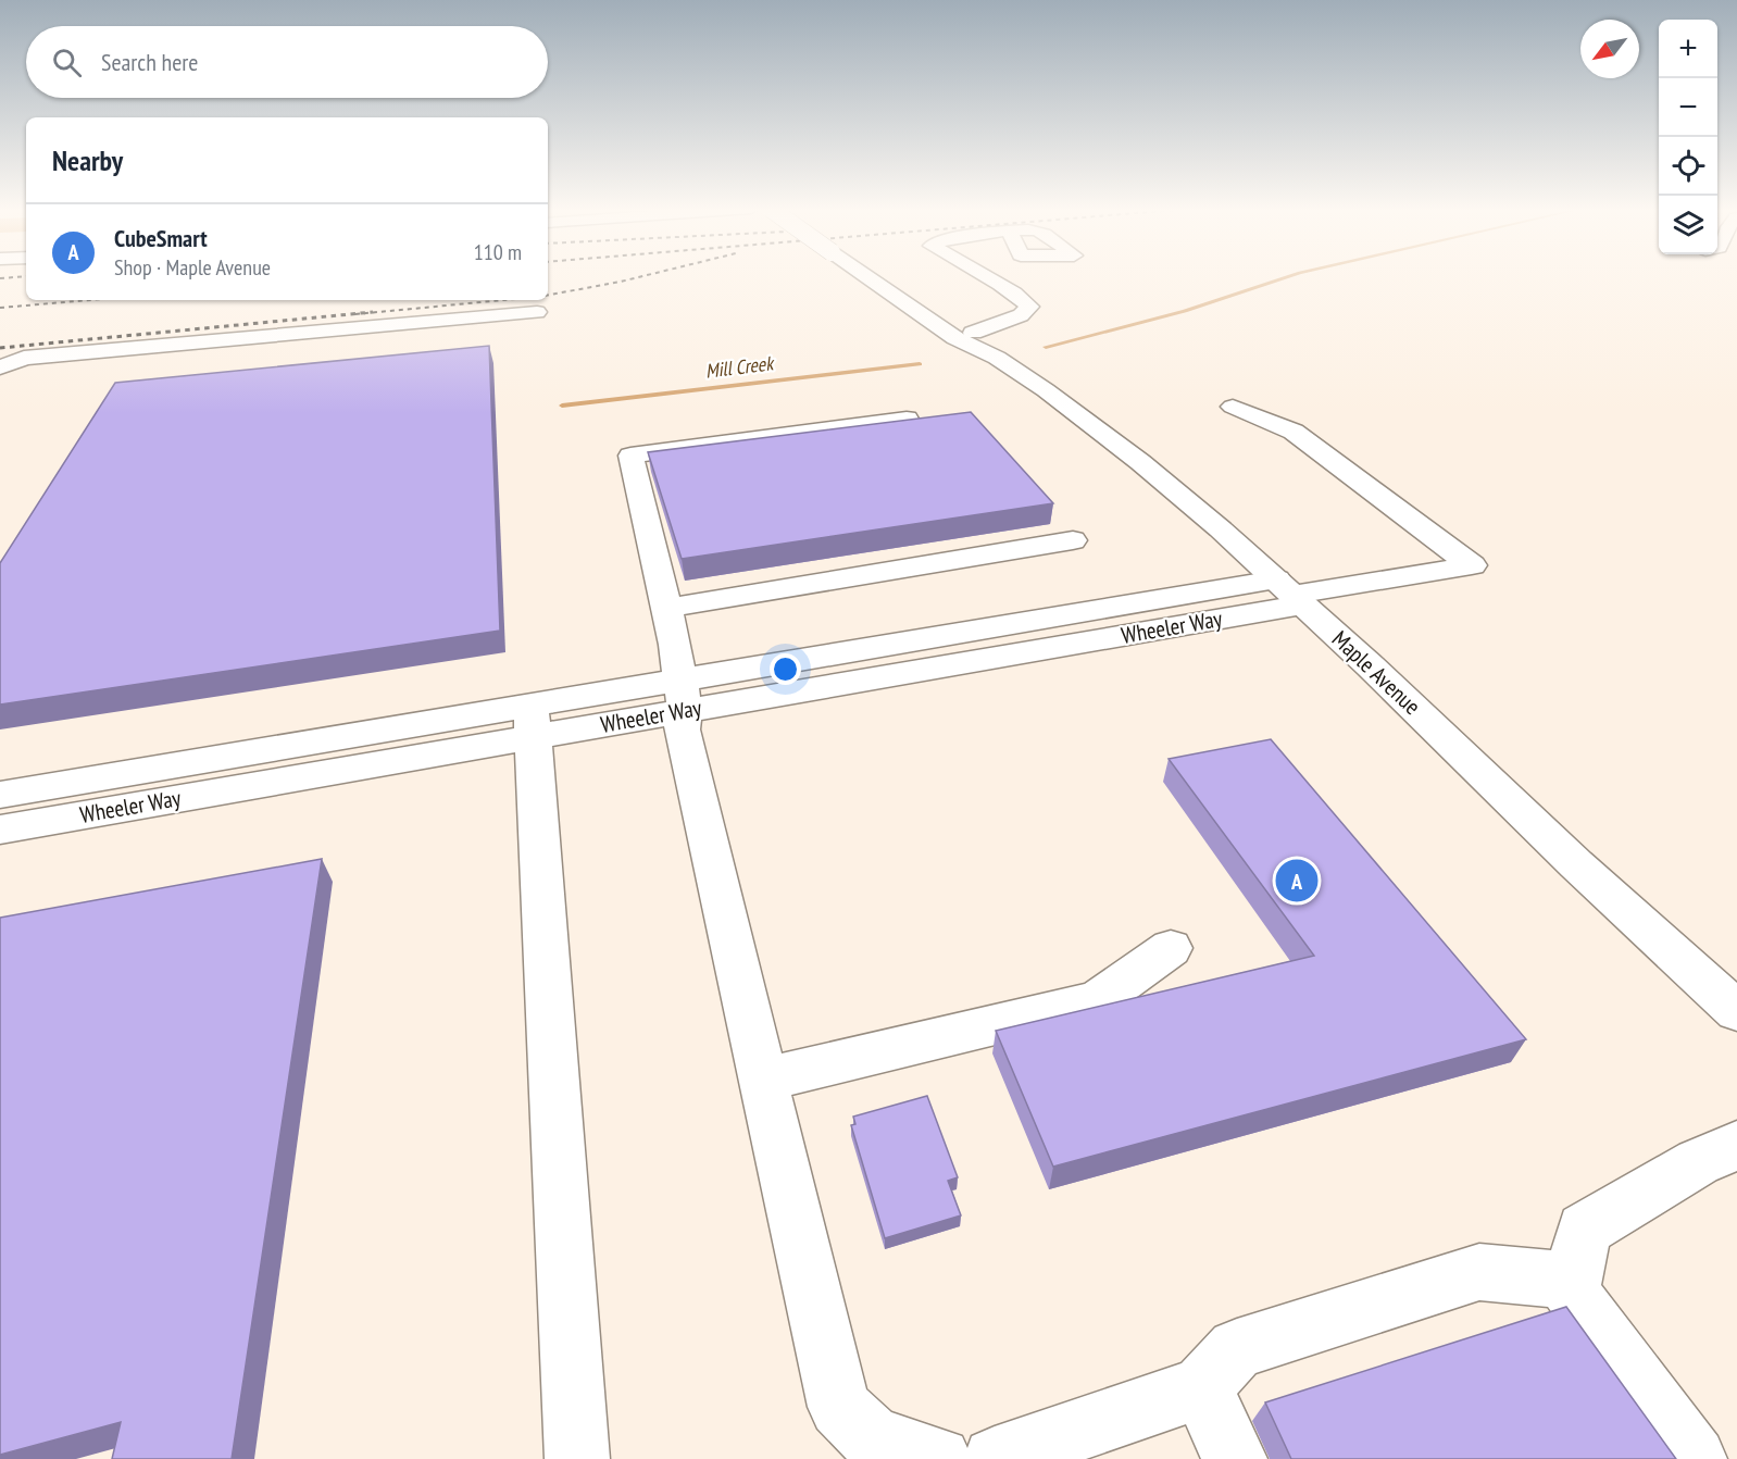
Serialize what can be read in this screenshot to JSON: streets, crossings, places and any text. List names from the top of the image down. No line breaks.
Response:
{"streets":{"main road":["Wheeler Way","Maple Avenue"]},"crossings":[["Wheeler Way","Maple Avenue"]],"water":["Mill Creek"],"north":"bottom left","page":{"map_buttons":["+","−"],"search":"Search here","heading":"Nearby","list":[{"mark":"A","name":"CubeSmart","note":"Shop · Maple Avenue","value":"110 m"}],"pins":"A"}}
